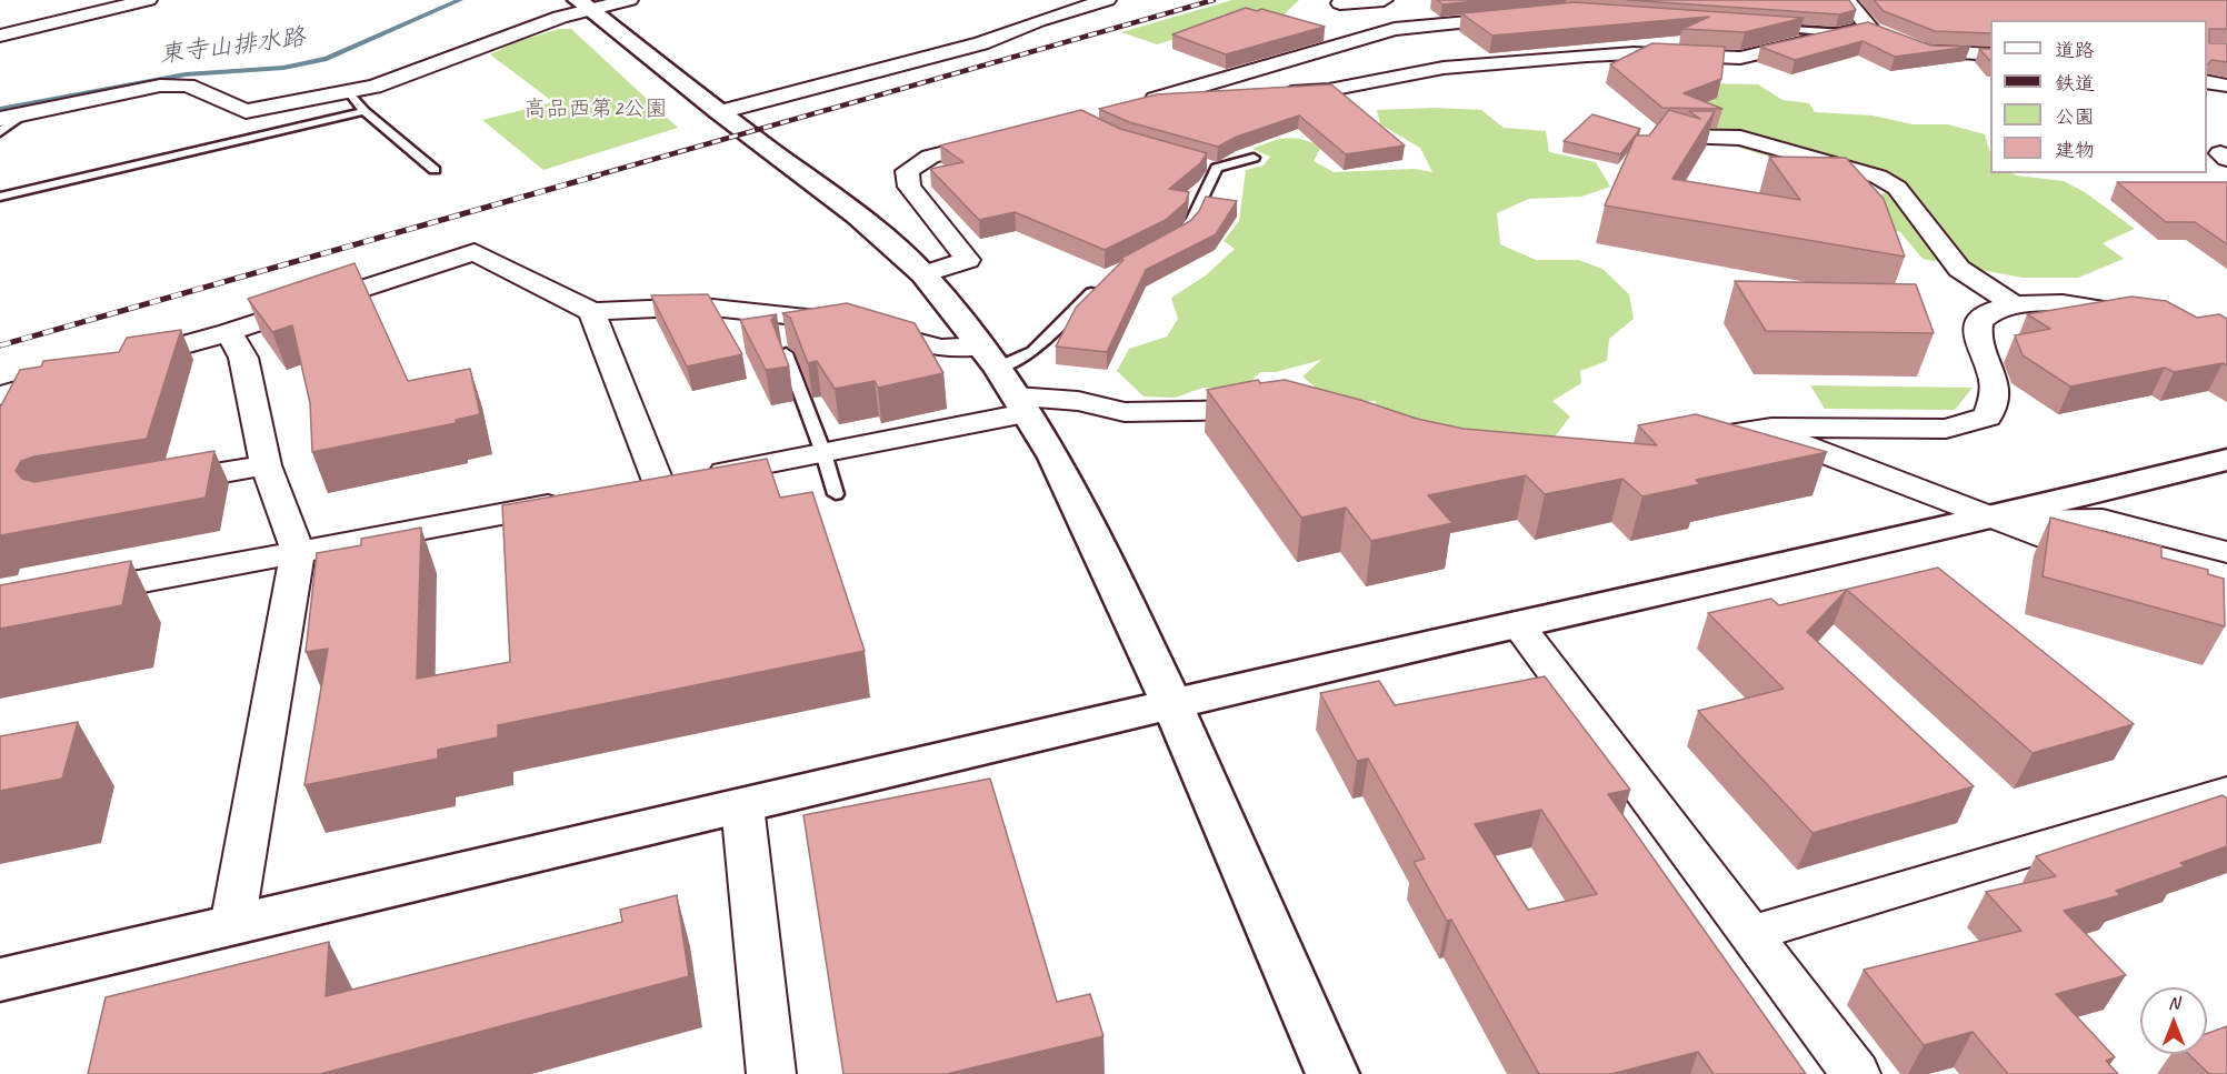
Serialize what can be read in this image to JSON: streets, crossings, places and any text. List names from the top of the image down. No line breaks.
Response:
{"water":["東寺山排水路"],"parks":["高品西第2公園"],"legend":["道路","鉄道","公園","建物"],"north":"top"}
